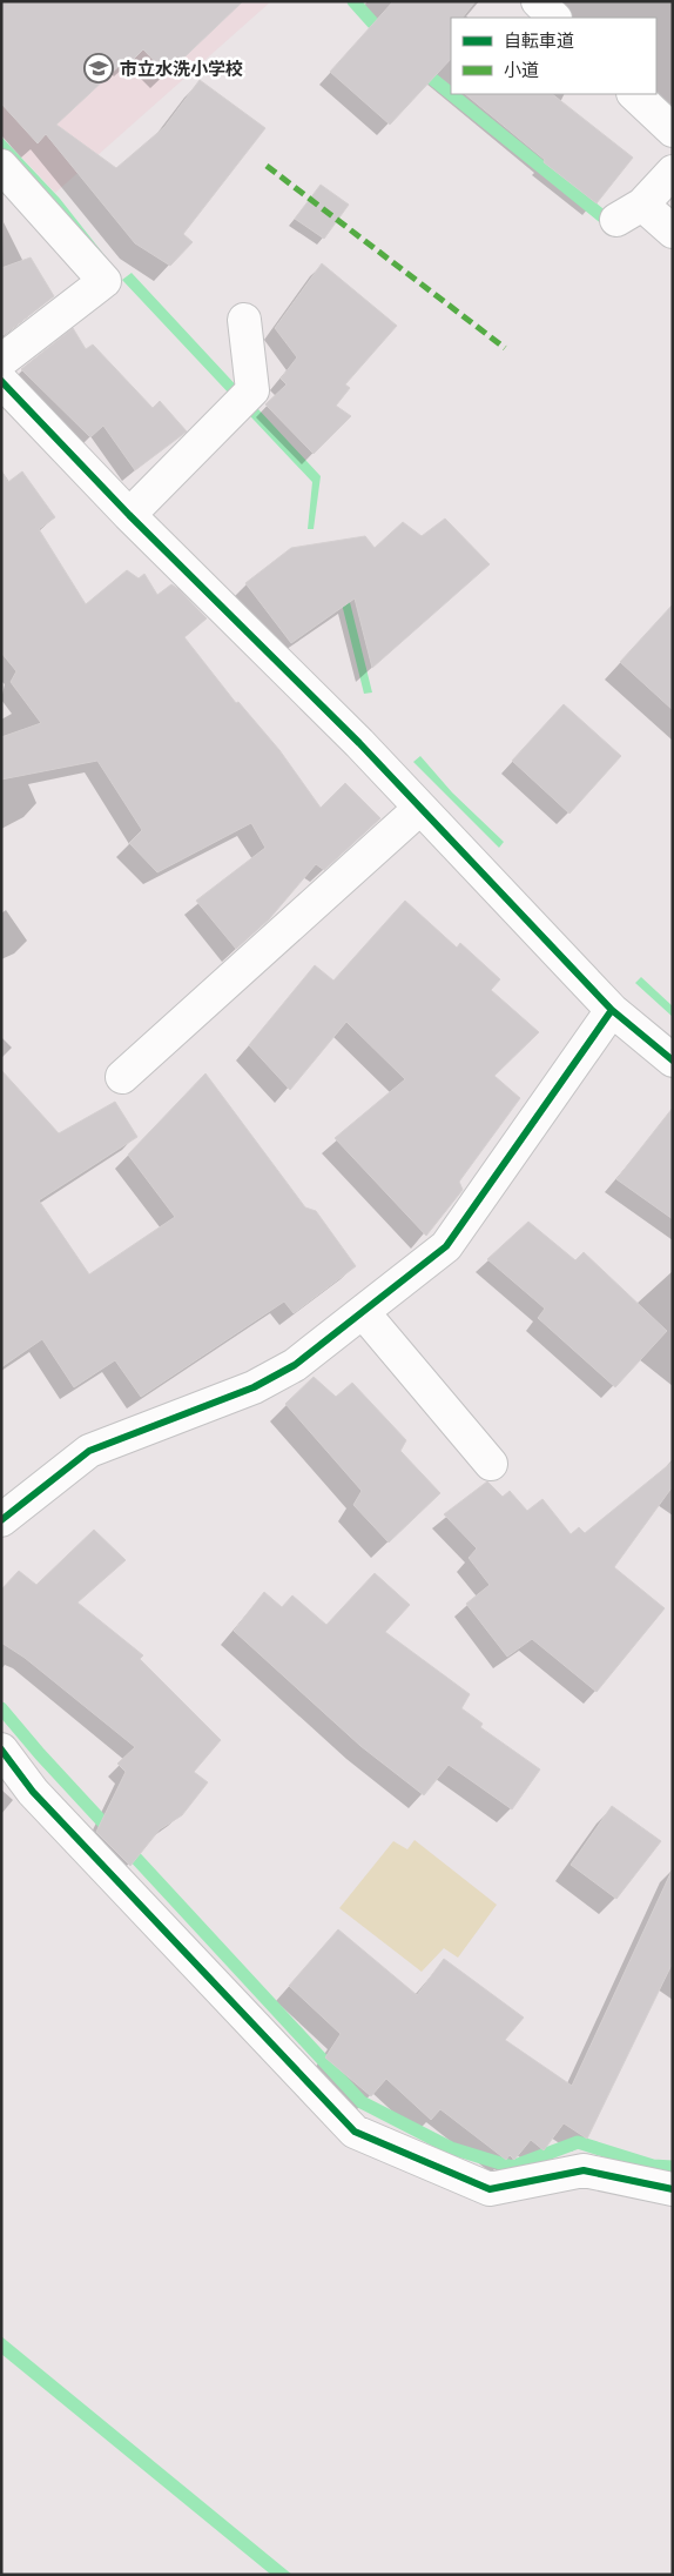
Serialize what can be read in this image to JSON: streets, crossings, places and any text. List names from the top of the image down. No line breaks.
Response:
{"places":{"school or university":["市立水洗小学校"]},"legend":["自転車道","小道"]}
